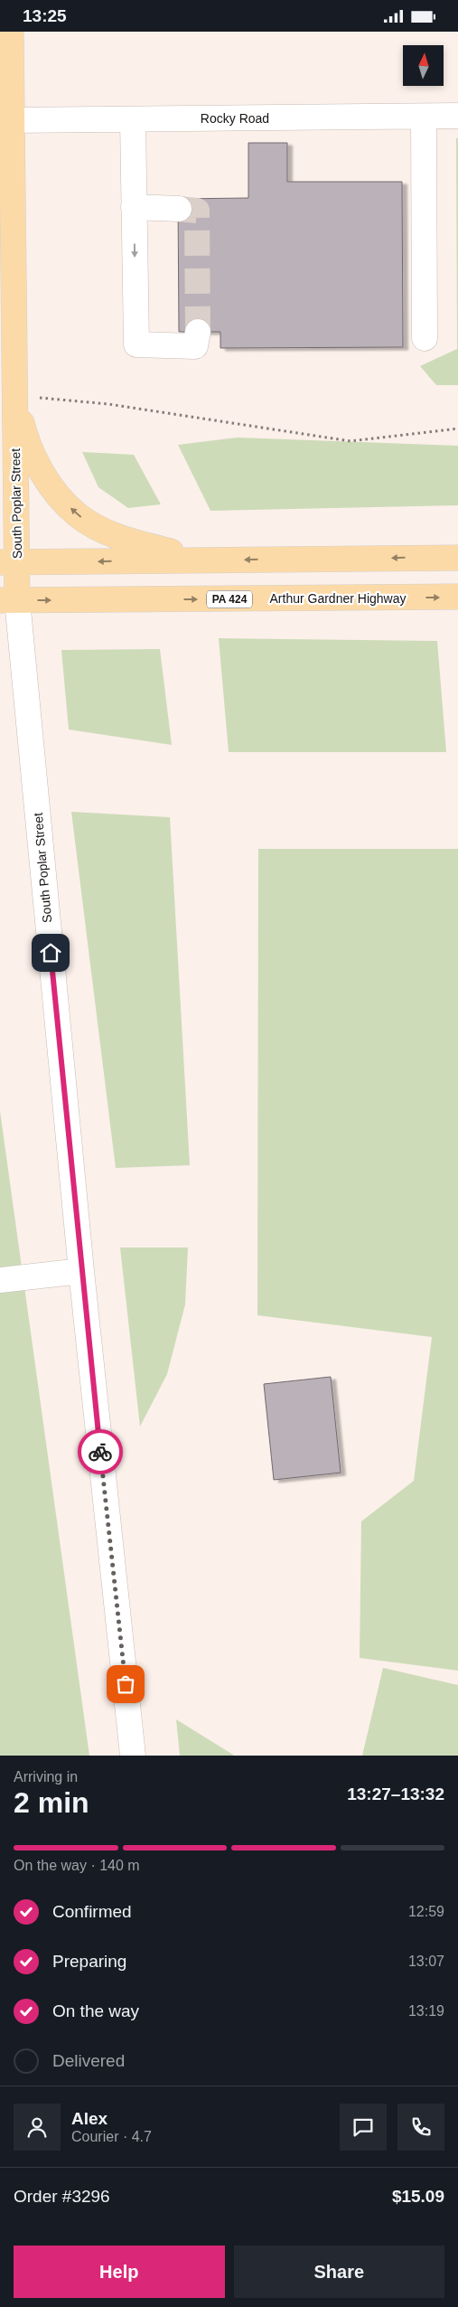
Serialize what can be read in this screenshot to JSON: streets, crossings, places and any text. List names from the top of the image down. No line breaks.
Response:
{"streets":{"main road":["South Poplar Street","Arthur Gardner Highway","PA 424"],"street":["Rocky Road"]},"crossings":[["Rocky Road","South Poplar Street"],["South Poplar Street","Arthur Gardner Highway"]],"north":"top","page":{"status":"13:25","heading":["2 min","Arriving in","13:27–13:32"],"panel":["Alex","Courier · 4.7","Order #3296","$15.09"],"bar":"On the way · 140 m","list":[["Confirmed","12:59"],["Preparing","13:07"],["On the way","13:19"],"Delivered"],"buttons":["Help","Share"]}}
